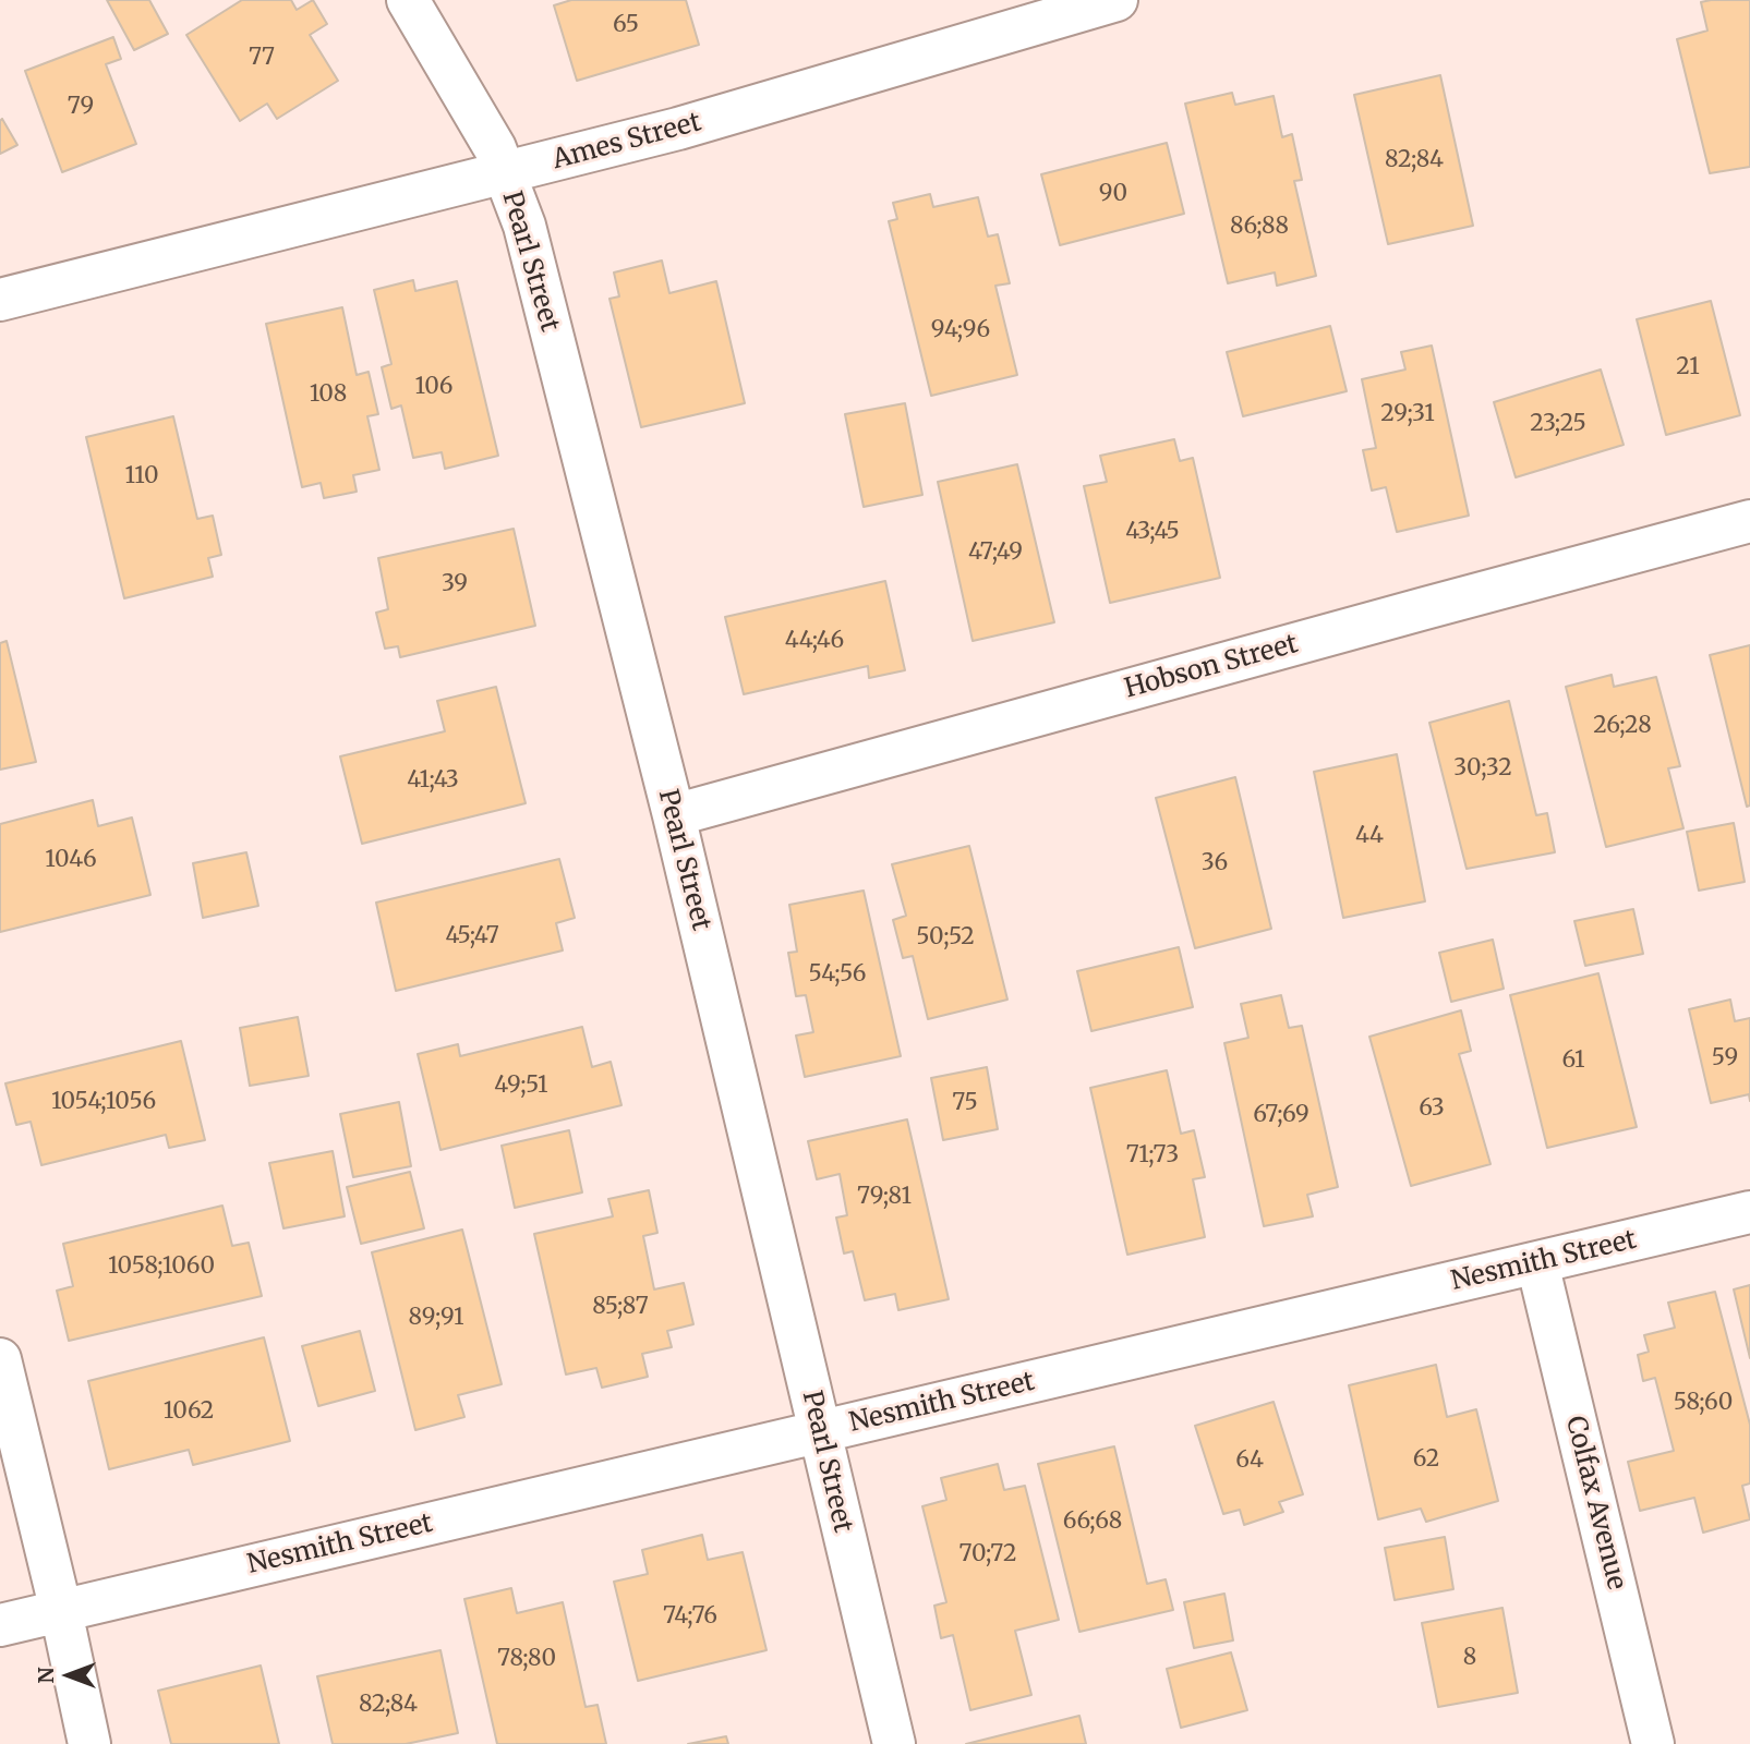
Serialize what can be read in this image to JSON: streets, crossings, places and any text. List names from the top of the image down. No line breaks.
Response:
{"streets":{"street":["Ames Street","Pearl Street","Hobson Street","Nesmith Street","Colfax Avenue"]},"crossings":[["Ames Street","Pearl Street"],["Pearl Street","Hobson Street"],["Pearl Street","Nesmith Street"],["Nesmith Street","Colfax Avenue"]],"house_numbers":["65","77","79","82;84","90","86;88","94;96","21","106","108","29;31","23;25","110","43;45","47;49","39","44;46","26;28","30;32","41;43","44","1046","36","45;47","50;52","54;56","59","61","49;51","1054;1056","75","63","67;69","71;73","79;81","1058;1060","85;87","89;91","58;60","1062","62","64","66;68","70;72","74;76","8","78;80","82;84"],"north":"left"}
